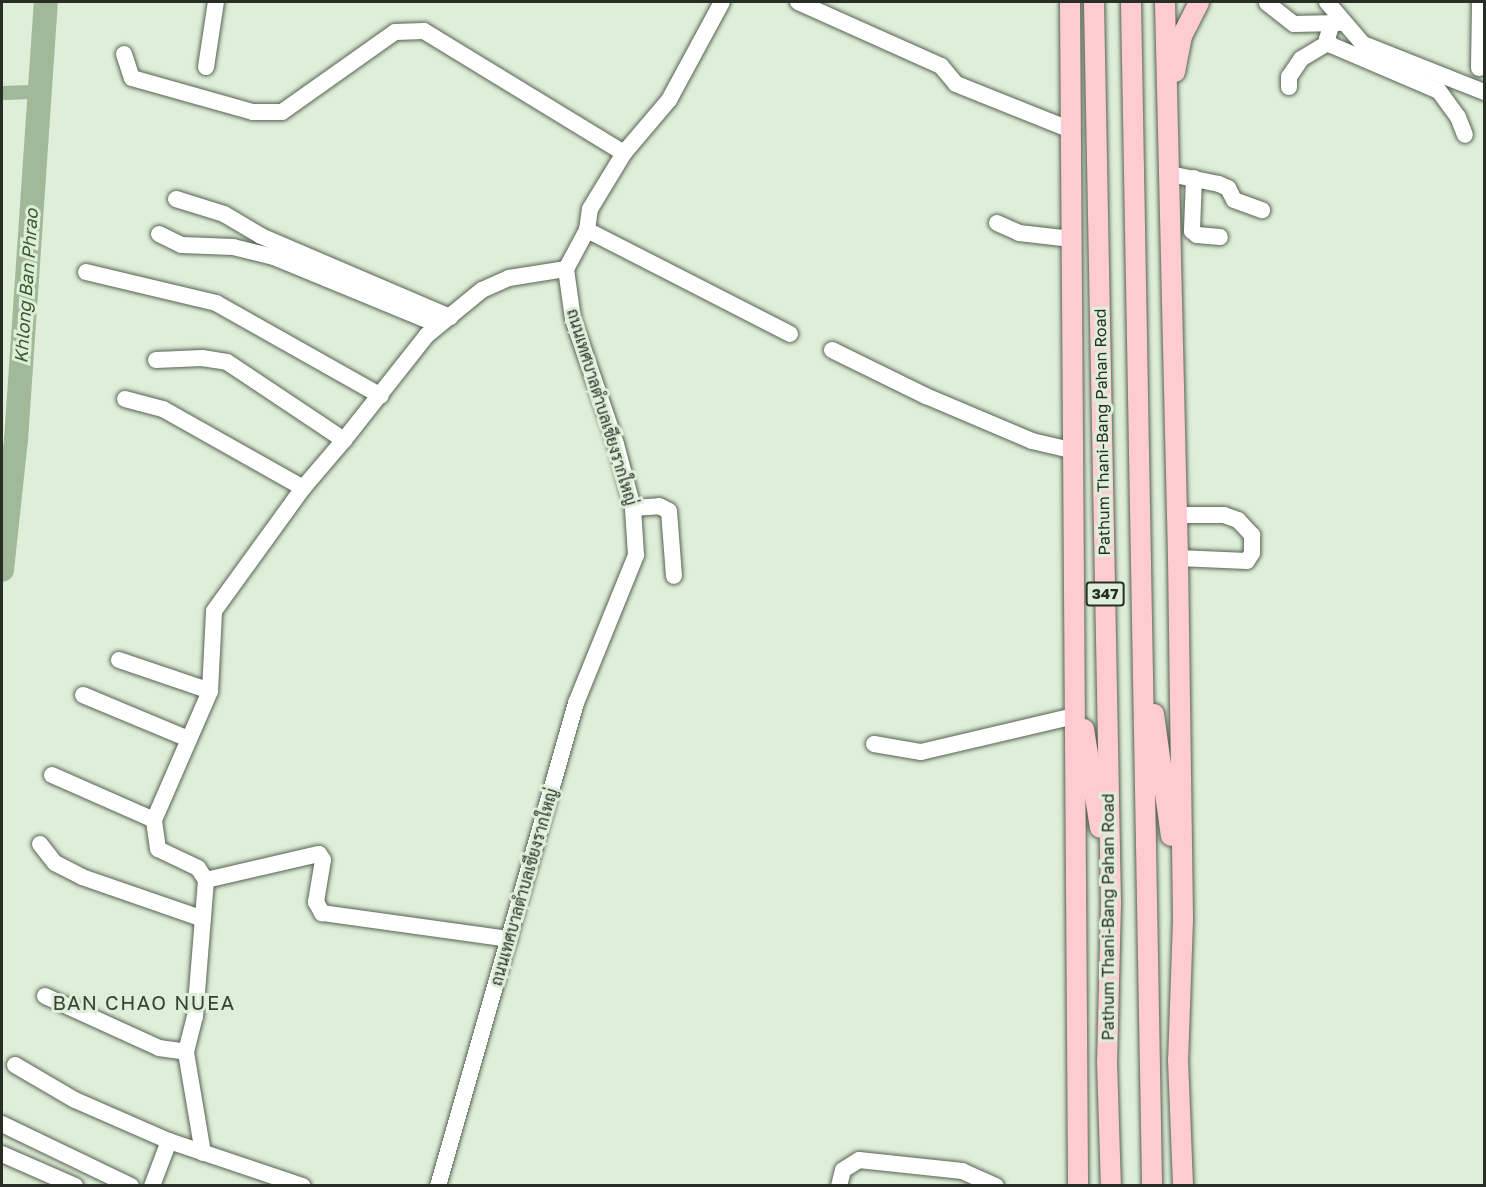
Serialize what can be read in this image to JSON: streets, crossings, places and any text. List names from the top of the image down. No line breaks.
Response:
{"streets":{"main road":["Pathum Thani-Bang Pahan Road","347"],"street":["ถนนเทศบาลตำบลเชียงรากใหญ่"]},"districts":["BAN CHAO NUEA"],"water":["Khlong Ban Phrao"]}
